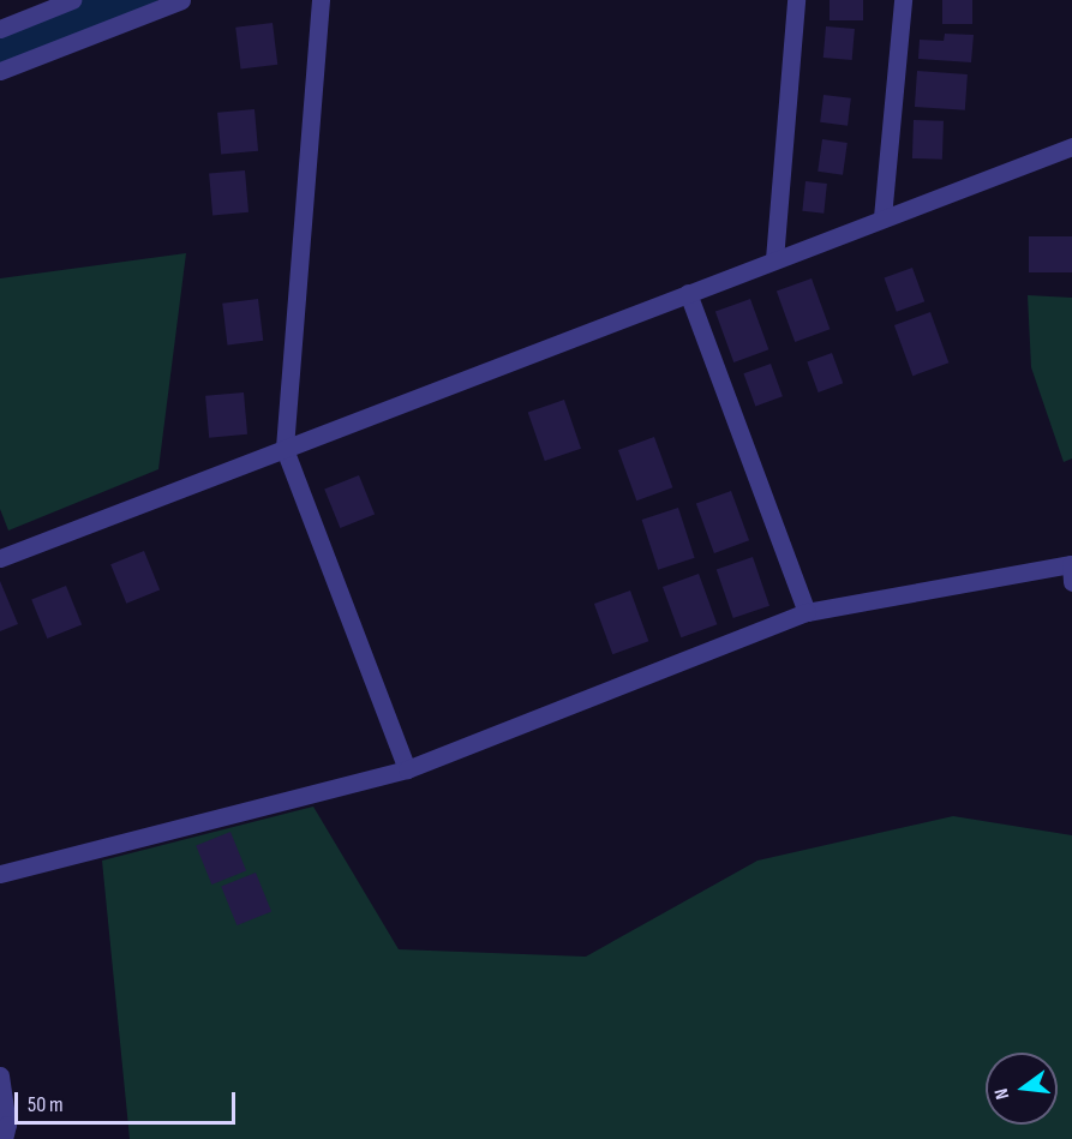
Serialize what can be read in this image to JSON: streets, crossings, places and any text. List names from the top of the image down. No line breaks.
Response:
{"scale_bar":"50 m","north":"left"}
